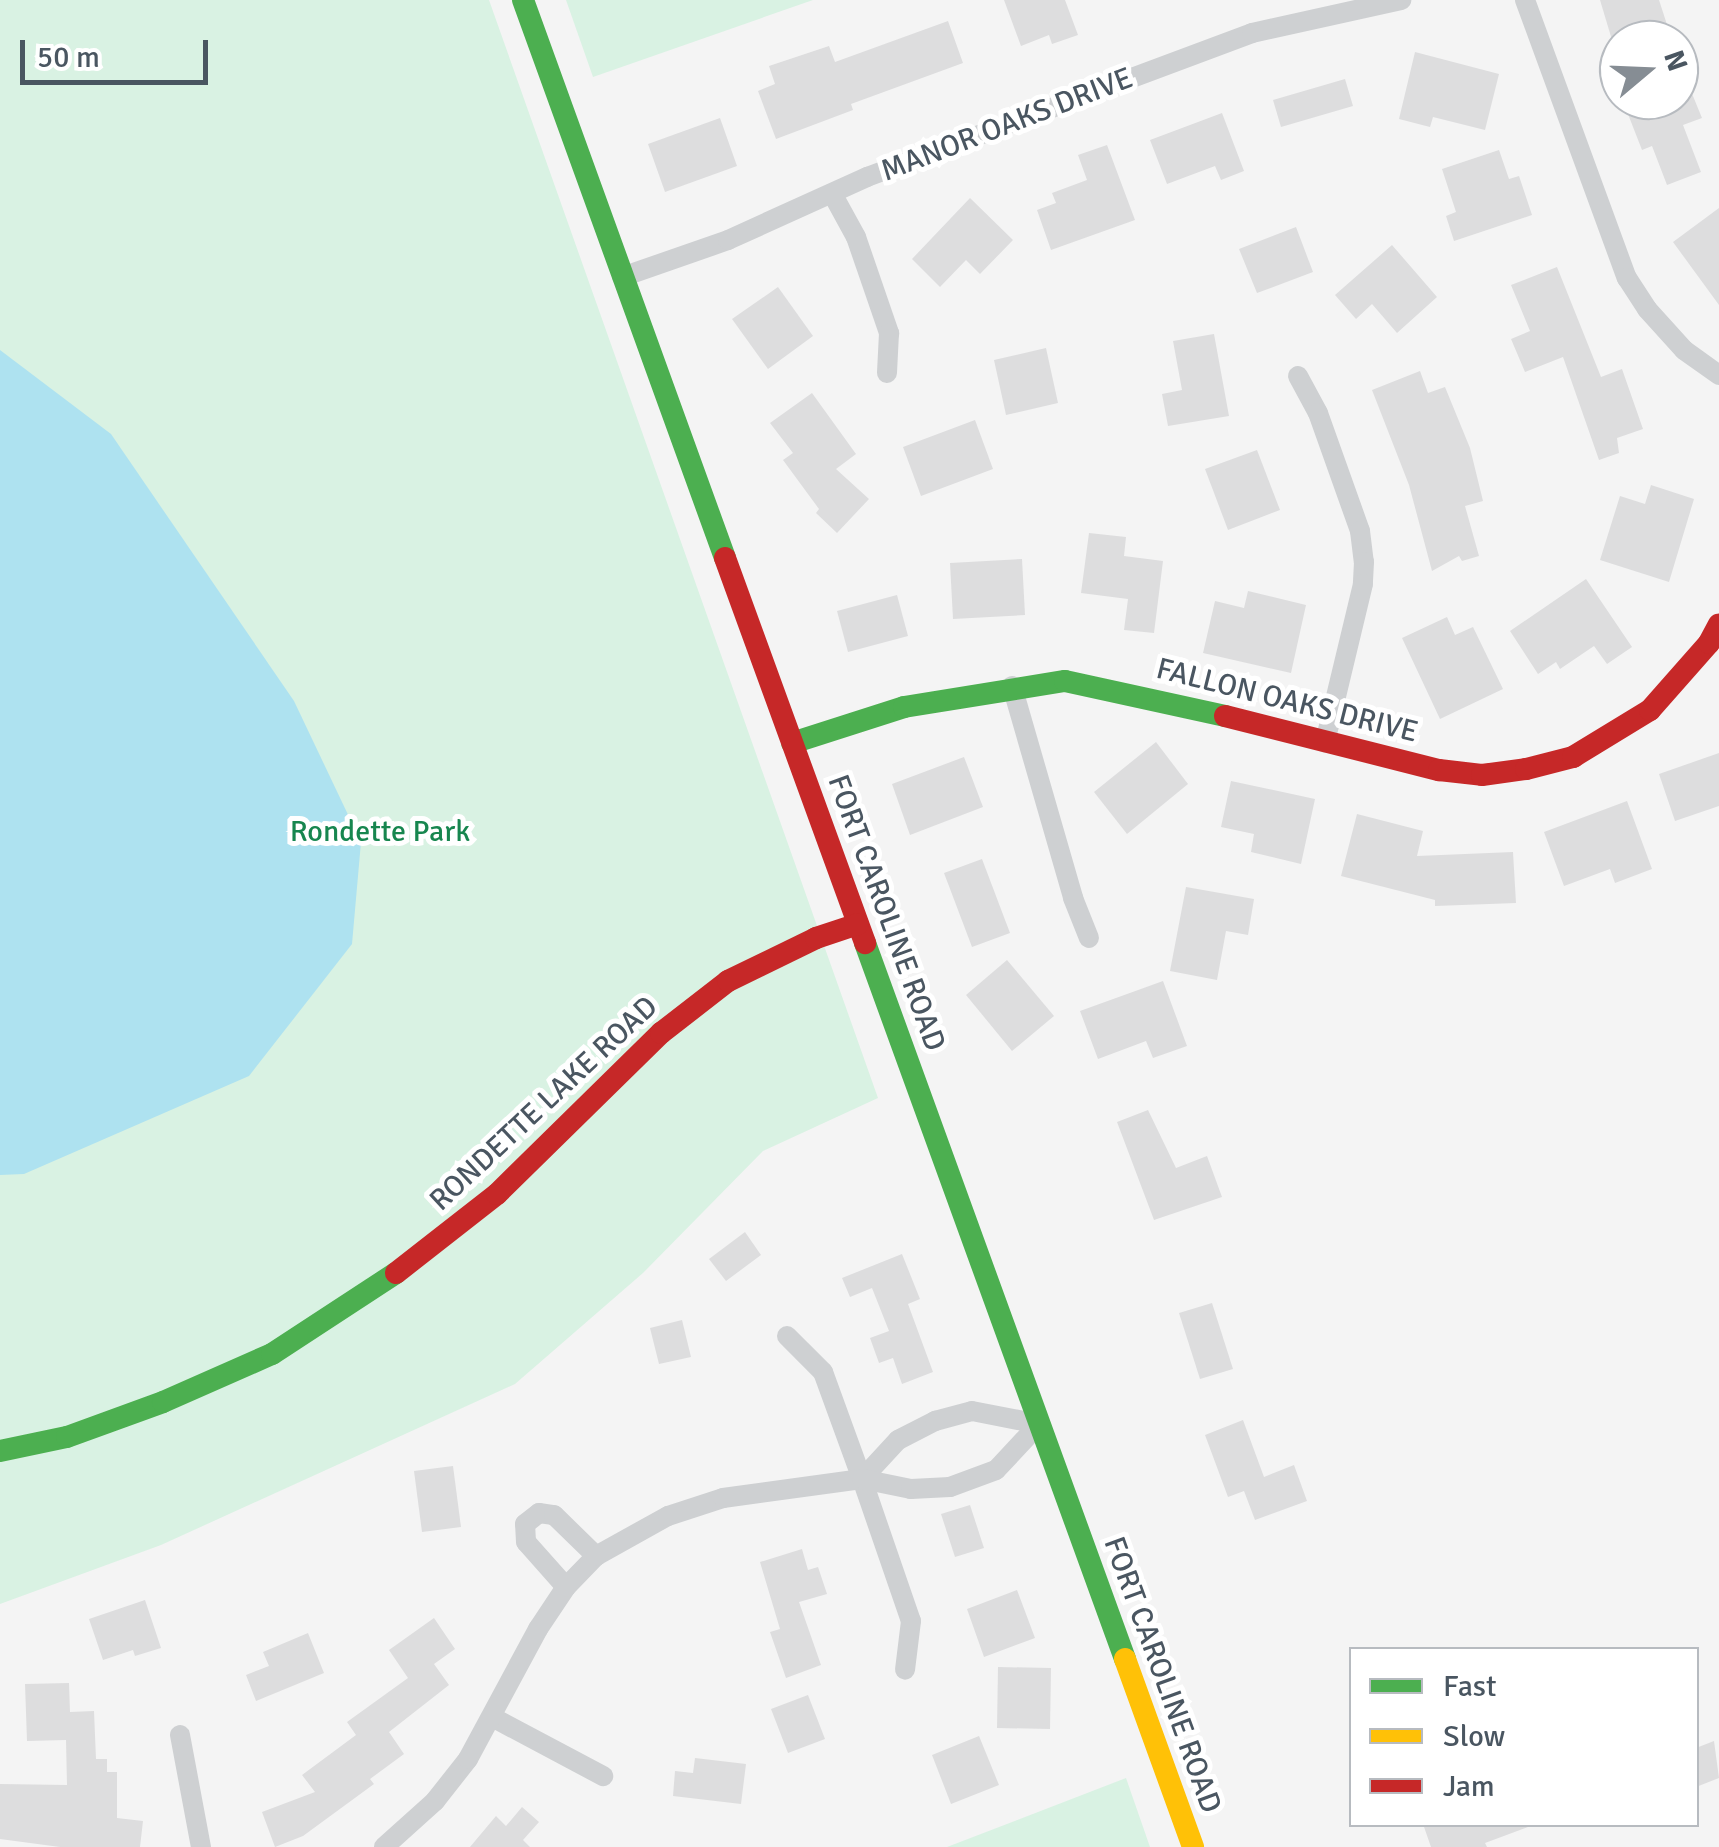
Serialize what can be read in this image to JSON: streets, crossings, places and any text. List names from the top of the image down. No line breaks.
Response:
{"streets":{"street":["MANOR OAKS DRIVE","FALLON OAKS DRIVE","FORT CAROLINE ROAD","RONDETTE LAKE ROAD"]},"crossings":[["MANOR OAKS DRIVE","FORT CAROLINE ROAD"],["FALLON OAKS DRIVE","FORT CAROLINE ROAD"],["FORT CAROLINE ROAD","RONDETTE LAKE ROAD"]],"parks":["Rondette Park"],"legend":["Fast","Slow","Jam"],"scale_bar":"50 m","north":"right"}
